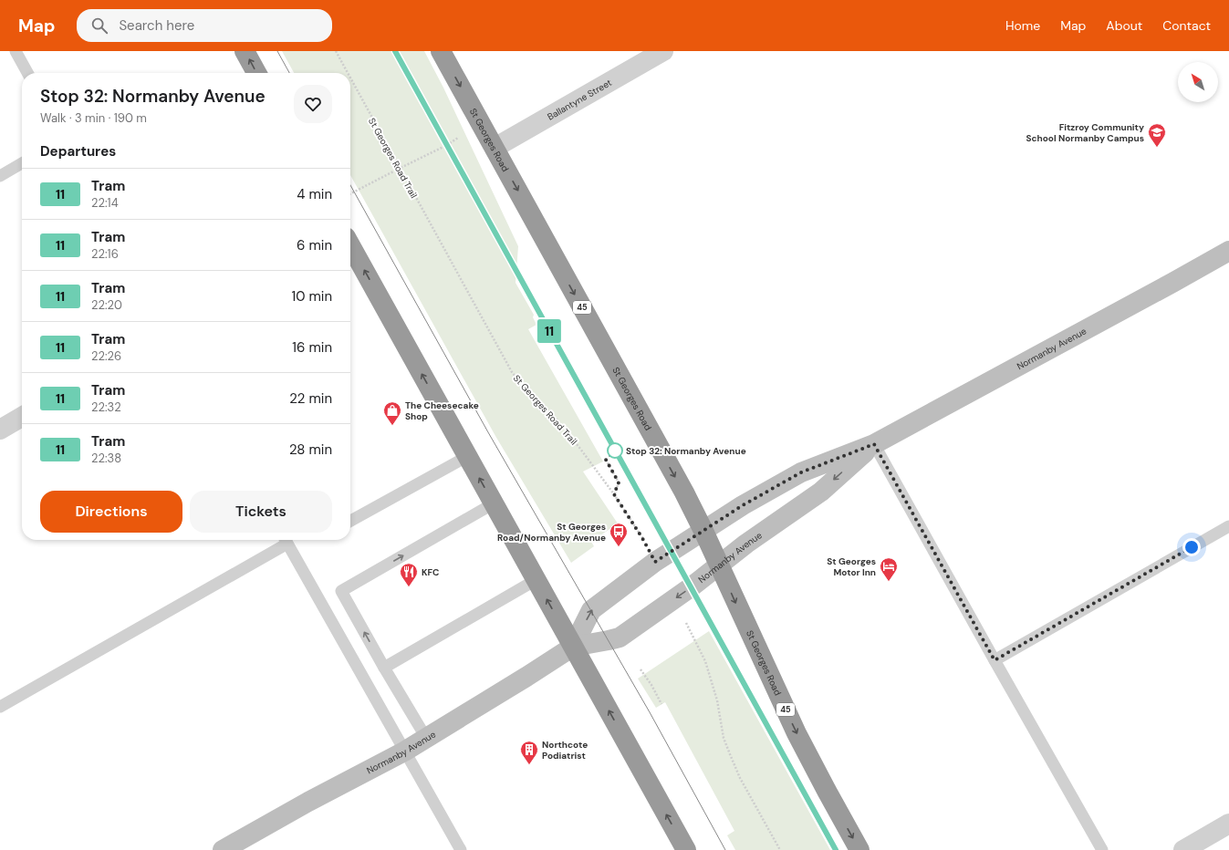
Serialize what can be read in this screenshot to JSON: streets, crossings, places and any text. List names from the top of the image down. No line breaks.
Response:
{"streets":{"highway":["St Georges Road","45"],"main road":["Normanby Avenue"],"street":["Ballantyne Street"],"path":["St Georges Road Trail"]},"crossings":[["Ballantyne Street","St Georges Road"],["St Georges Road","Normanby Avenue"],["St Georges Road Trail","Normanby Avenue"]],"places":{"school or university":["Fitzroy Community School Normanby Campus"],"shop":["The Cheesecake Shop"],"other":["Stop 32: Normanby Avenue"],"bus stop":["St Georges Road/Normanby Avenue"],"hotel":["St Georges Motor Inn"],"restaurant":["KFC"],"building":["Northcote Podiatrist"]},"lines":["tram line 11"],"north":"top left","page":{"header":"Map","search":"Search here","nav":["Home","Map","About","Contact"],"on_map":"11","heading":[["Stop 32: Normanby Avenue","Walk · 3 min · 190 m"],"Departures"],"list":[{"mark":"11","name":"Tram","note":"22:14","value":"4 min"},{"mark":"11","name":"Tram","note":"22:16","value":"6 min"},{"mark":"11","name":"Tram","note":"22:20","value":"10 min"},{"mark":"11","name":"Tram","note":"22:26","value":"16 min"},{"mark":"11","name":"Tram","note":"22:32","value":"22 min"},{"mark":"11","name":"Tram","note":"22:38","value":"28 min"}],"buttons":["Directions","Tickets"]}}
